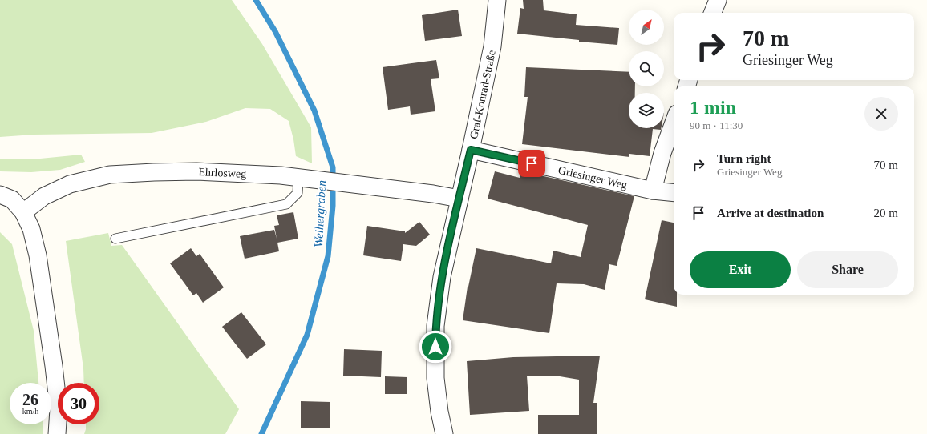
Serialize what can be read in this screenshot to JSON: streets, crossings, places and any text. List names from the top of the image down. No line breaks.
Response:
{"streets":{"street":["Graf-Konrad-Straße","Ehrlosweg","Griesinger Weg"]},"crossings":[["Graf-Konrad-Straße","Ehrlosweg"],["Graf-Konrad-Straße","Griesinger Weg"]],"water":["Weihergraben"],"north":"top right","page":{"turn":["70 m","Griesinger Weg"],"heading":["1 min","90 m · 11:30"],"list":[{"name":"Turn right","note":"Griesinger Weg","value":"70 m"},{"name":"Arrive at destination","value":"20 m"}],"buttons":["Exit","Share"],"speed":"26 km/h","limit":"30"}}
